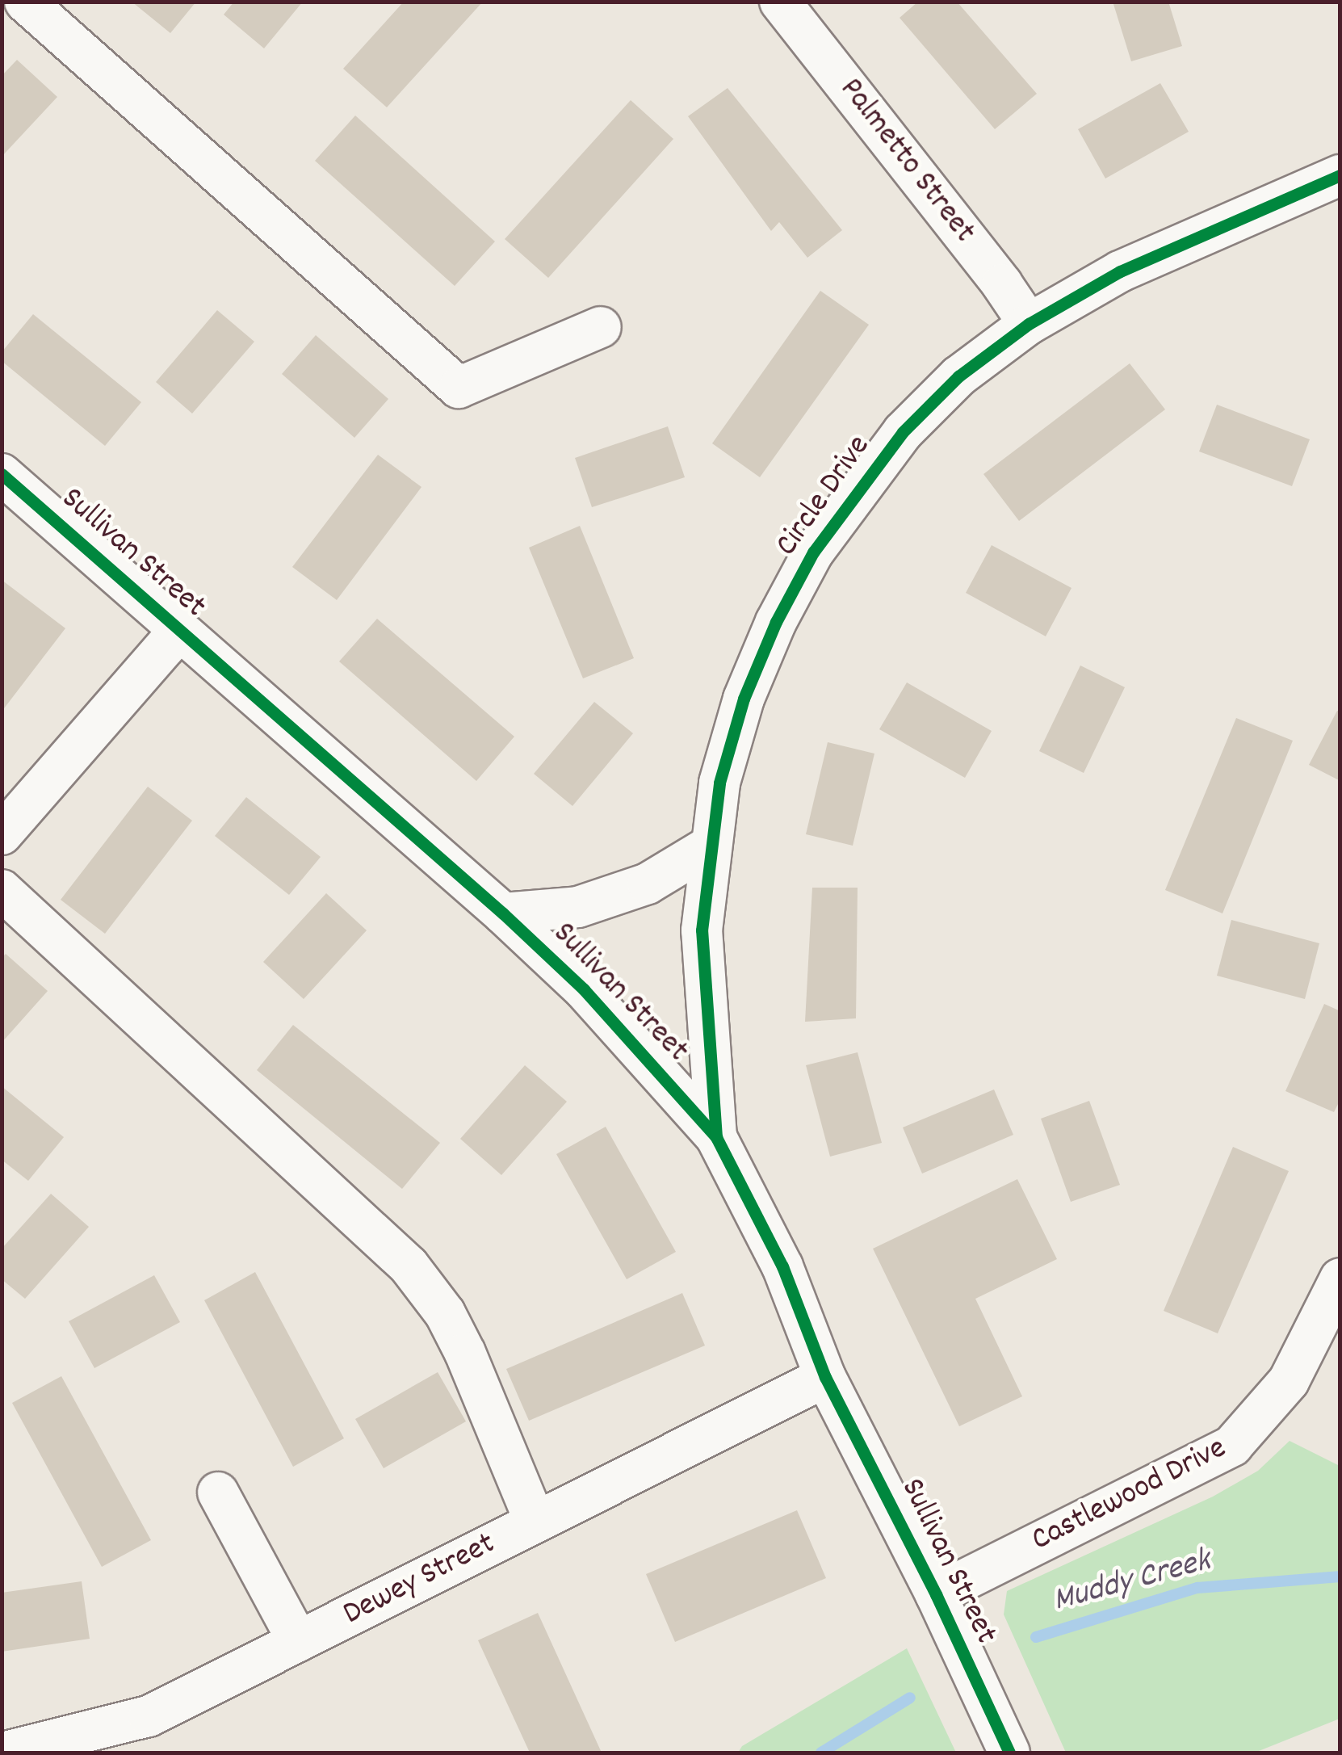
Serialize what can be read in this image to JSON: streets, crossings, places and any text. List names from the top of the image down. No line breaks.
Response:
{"streets":{"street":["Palmetto Street","Circle Drive","Sullivan Street","Castlewood Drive","Dewey Street"]},"crossings":[["Palmetto Street","Circle Drive"],["Circle Drive","Sullivan Street"],["Sullivan Street","Castlewood Drive"],["Sullivan Street","Dewey Street"]],"water":["Muddy Creek"]}
